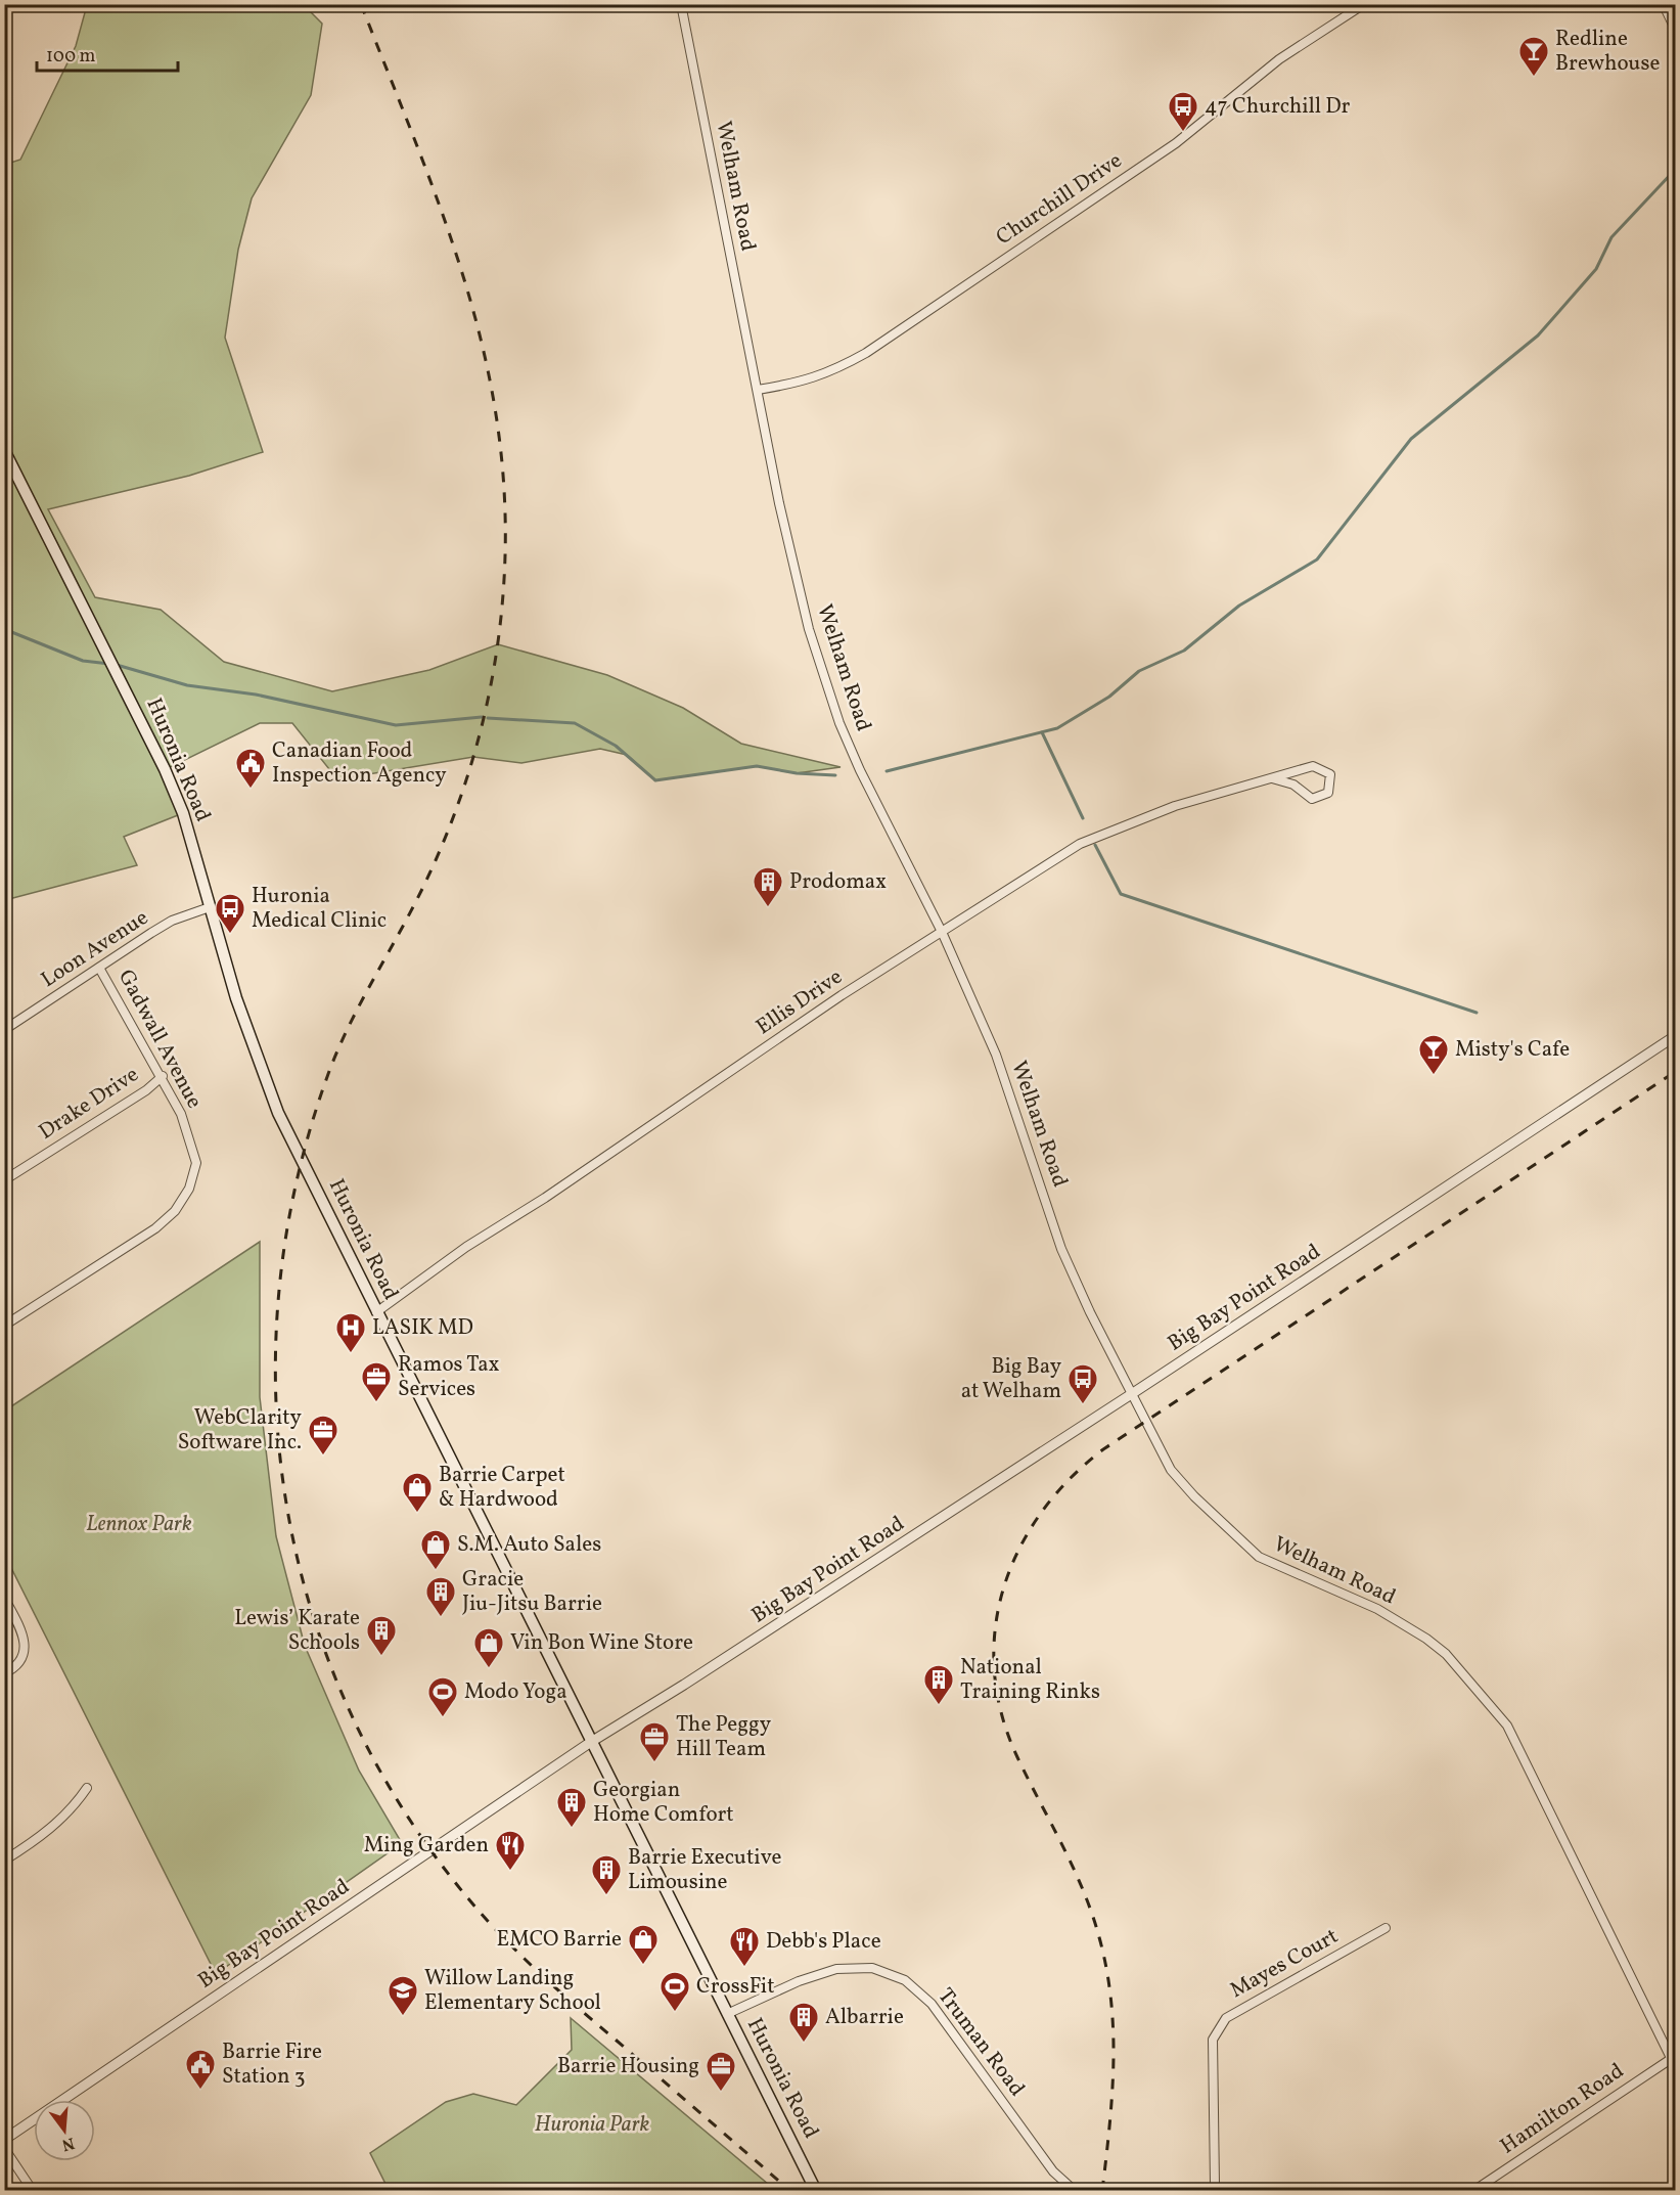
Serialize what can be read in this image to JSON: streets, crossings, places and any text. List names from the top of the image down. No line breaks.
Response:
{"streets":{"main road":["Huronia Road"],"street":["Welham Road","Churchill Drive","Loon Avenue","Ellis Drive","Gadwall Avenue","Drake Drive","Big Bay Point Road","Mayes Court","Truman Road","Hamilton Road"]},"crossings":[["Welham Road","Churchill Drive"],["Welham Road","Ellis Drive"],["Welham Road","Big Bay Point Road"],["Welham Road","Hamilton Road"],["Huronia Road","Loon Avenue"],["Huronia Road","Ellis Drive"],["Huronia Road","Big Bay Point Road"],["Huronia Road","Truman Road"],["Loon Avenue","Gadwall Avenue"],["Gadwall Avenue","Drake Drive"]],"parks":["Lennox Park","Huronia Park"],"places":{"bar":["Redline Brewhouse","Misty's Cafe"],"bus stop":["47 Churchill Dr","Huronia Medical Clinic","Big Bay at Welham"],"public building":["Canadian Food Inspection Agency","Barrie Fire Station 3"],"building":["Prodomax","Gracie Jiu-Jitsu Barrie","Lewis’ Karate Schools","National Training Rinks","Georgian Home Comfort","Barrie Executive Limousine","Albarrie"],"hospital":["LASIK MD"],"office":["Ramos Tax Services","WebClarity Software Inc.","The Peggy Hill Team","Barrie Housing"],"shop":["Barrie Carpet & Hardwood","S.M. Auto Sales","Vin Bon Wine Store","EMCO Barrie"],"sports":["Modo Yoga","CrossFit"],"restaurant":["Ming Garden","Debb's Place"],"school or university":["Willow Landing Elementary School"]},"scale_bar":"100 m","north":"bottom"}
